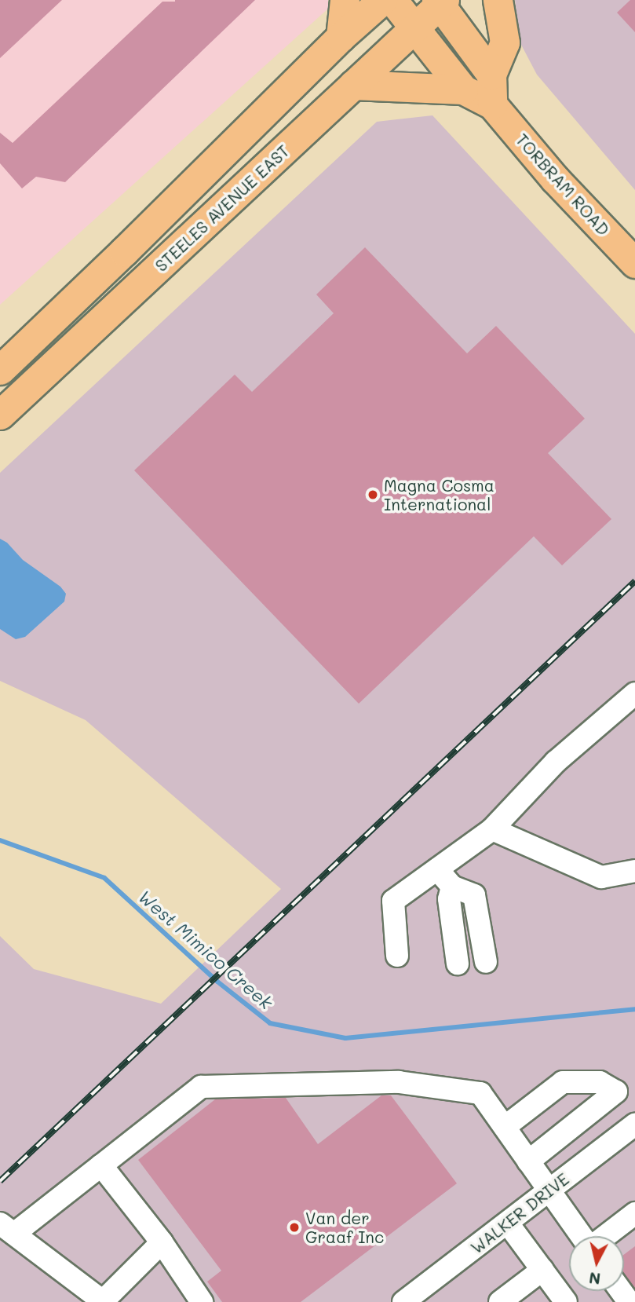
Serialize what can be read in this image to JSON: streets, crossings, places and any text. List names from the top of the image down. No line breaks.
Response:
{"streets":{"main road":["TORBRAM ROAD","STEELES AVENUE EAST"],"street":["WALKER DRIVE"]},"crossings":[["TORBRAM ROAD","STEELES AVENUE EAST"]],"water":["West Mimico Creek"],"places":["Magna Cosma International","Van der Graaf Inc"],"north":"bottom"}
